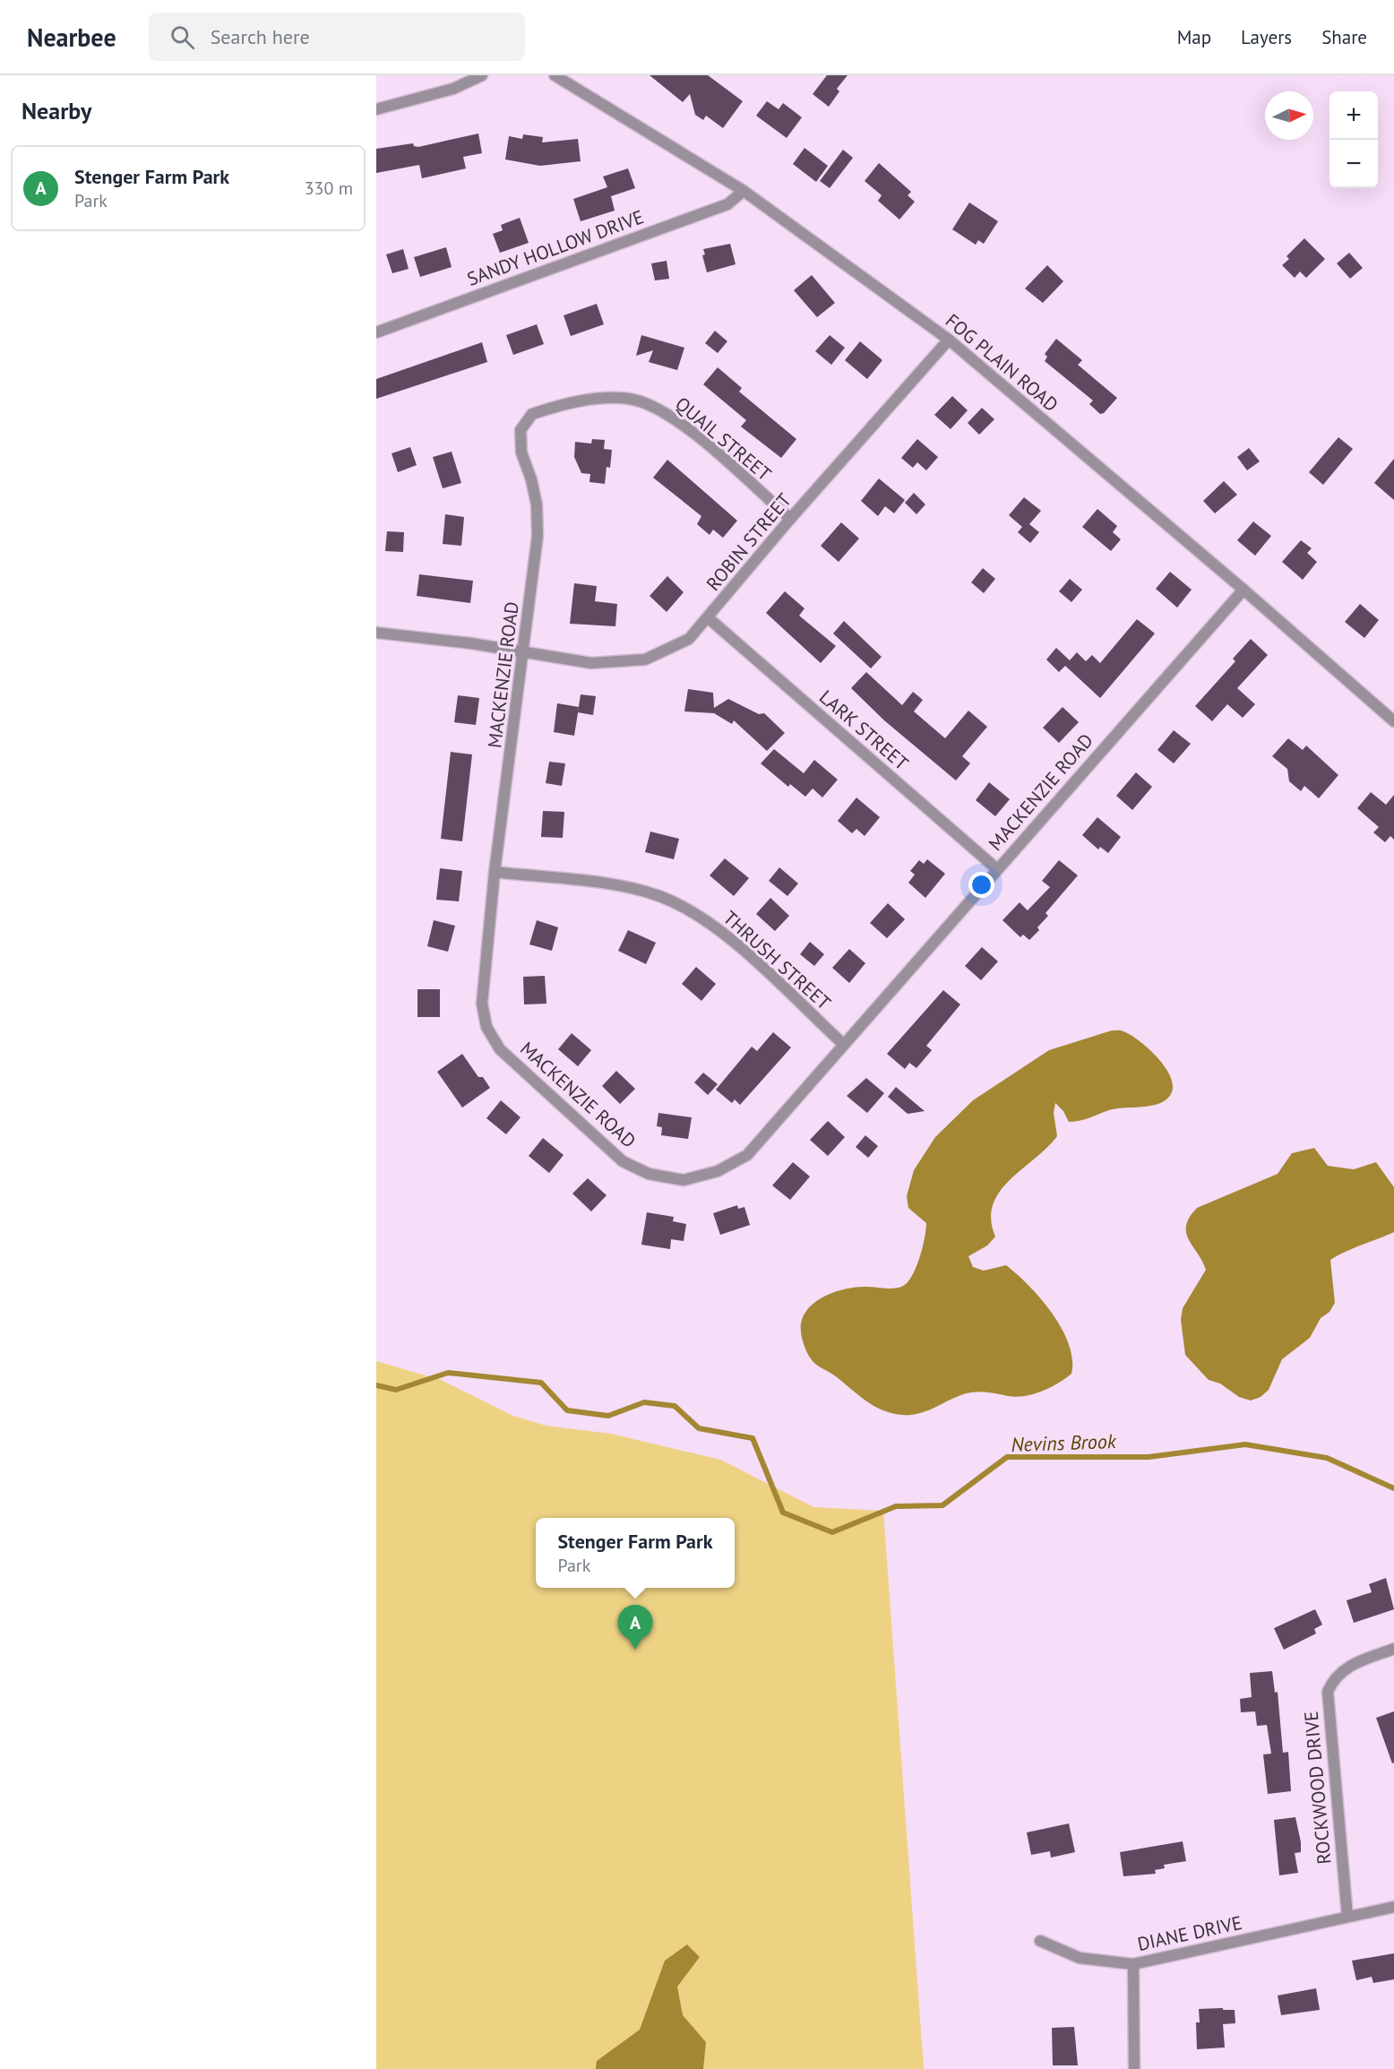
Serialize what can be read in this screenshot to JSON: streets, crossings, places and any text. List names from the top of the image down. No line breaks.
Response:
{"streets":{"street":["SANDY HOLLOW DRIVE","FOG PLAIN ROAD","QUAIL STREET","ROBIN STREET","MACKENZIE ROAD","LARK STREET","THRUSH STREET","ROCKWOOD DRIVE","DIANE DRIVE"]},"crossings":[["SANDY HOLLOW DRIVE","FOG PLAIN ROAD"],["FOG PLAIN ROAD","ROBIN STREET"],["FOG PLAIN ROAD","MACKENZIE ROAD"],["QUAIL STREET","ROBIN STREET"],["QUAIL STREET","MACKENZIE ROAD"],["ROBIN STREET","MACKENZIE ROAD"],["ROBIN STREET","LARK STREET"],["MACKENZIE ROAD","LARK STREET"],["MACKENZIE ROAD","THRUSH STREET"],["ROCKWOOD DRIVE","DIANE DRIVE"]],"water":["Nevins Brook"],"north":"right","page":{"header":"Nearbee","search":"Search here","nav":["Map","Layers","Share"],"heading":"Nearby","map_buttons":["+","−"],"list":[{"mark":"A","name":"Stenger Farm Park","note":"Park","value":"330 m"}],"popup":["Stenger Farm Park","Park"],"pins":"A"}}
